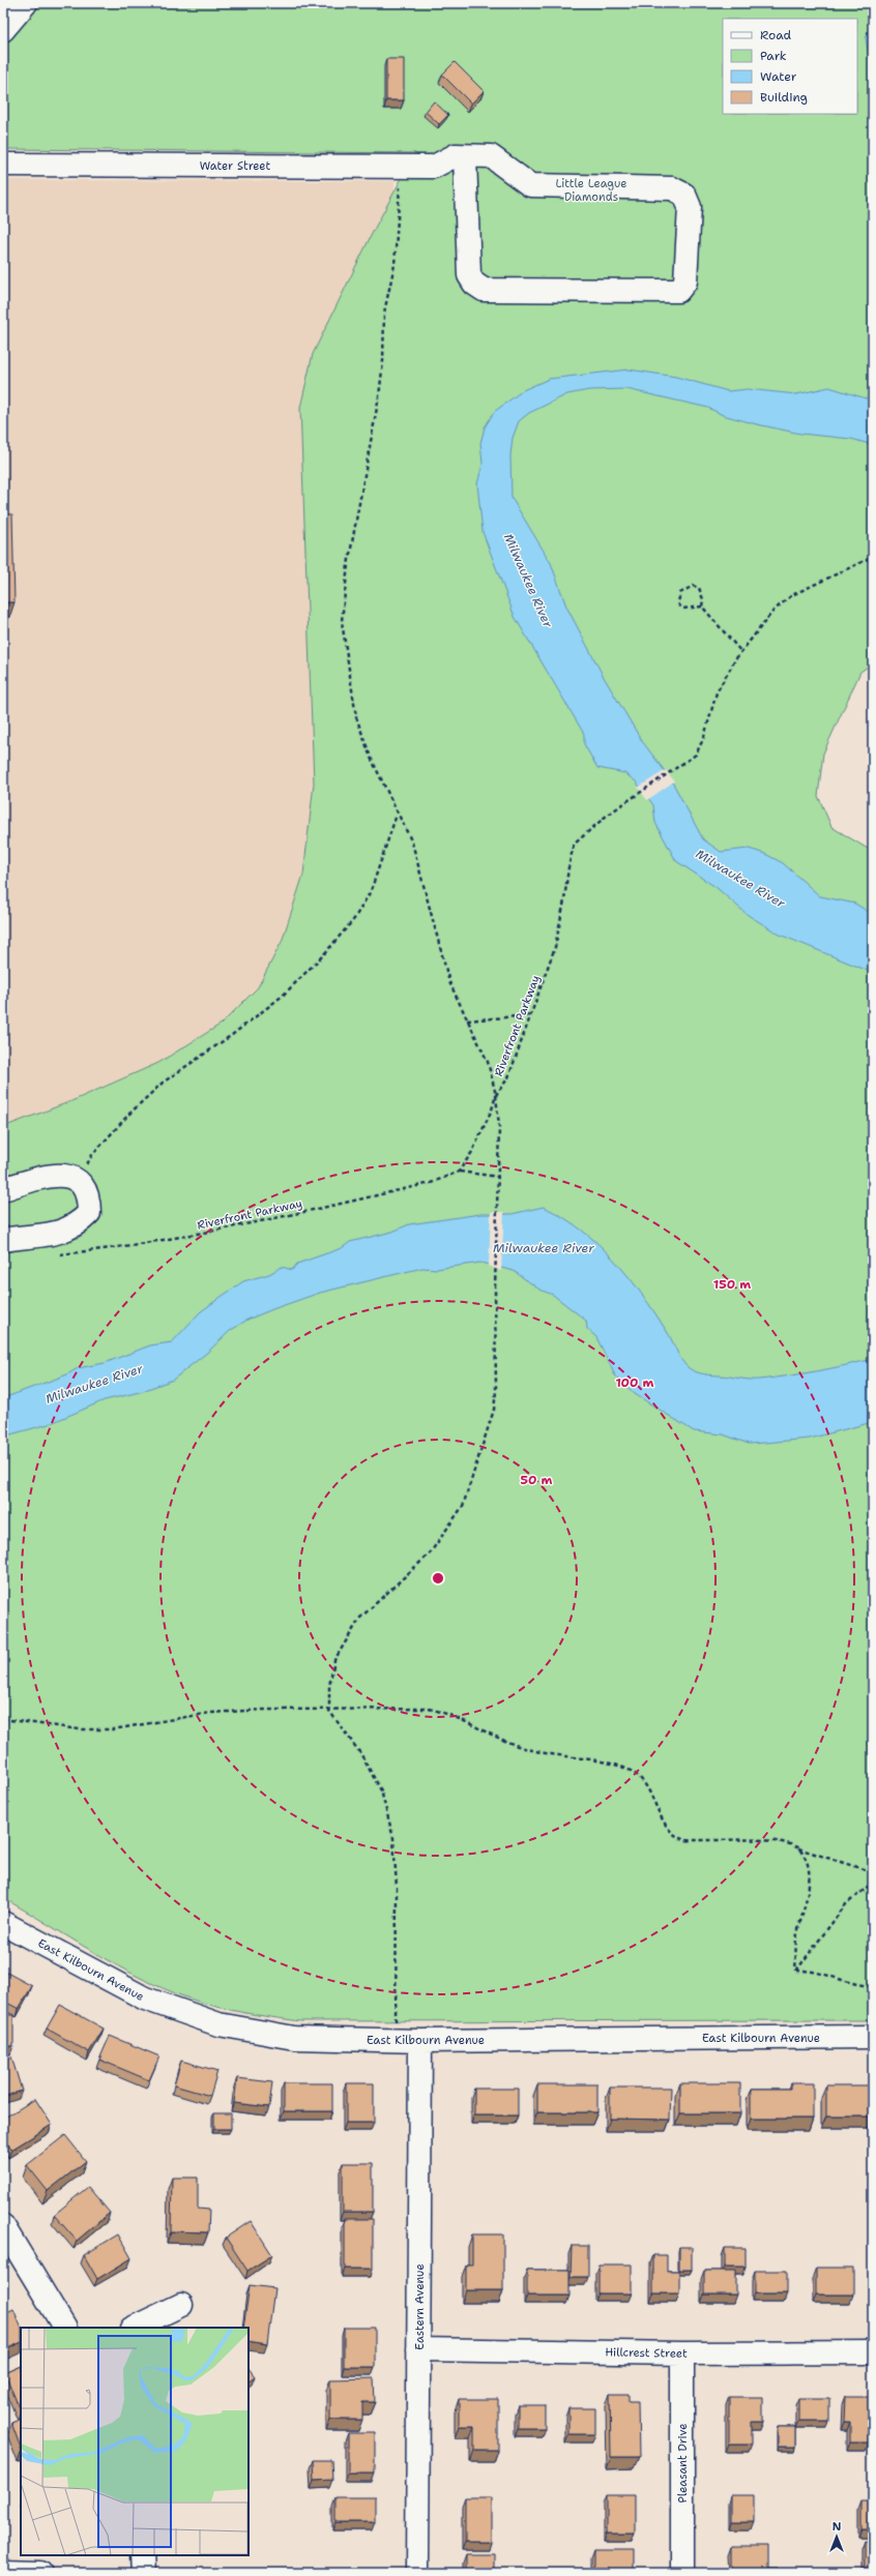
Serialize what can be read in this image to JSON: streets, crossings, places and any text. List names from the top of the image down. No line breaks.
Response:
{"streets":{"street":["Water Street","East Kilbourn Avenue","Eastern Avenue","Hillcrest Street","Pleasant Drive"],"path":["Riverfront Parkway"]},"crossings":[["East Kilbourn Avenue","Eastern Avenue"],["Eastern Avenue","Hillcrest Street"],["Hillcrest Street","Pleasant Drive"]],"water":["Milwaukee River"],"parks":["Little League Diamonds"],"legend":["Road","Park","Water","Building"],"north":"top","rings":["150 m","100 m","50 m"]}
